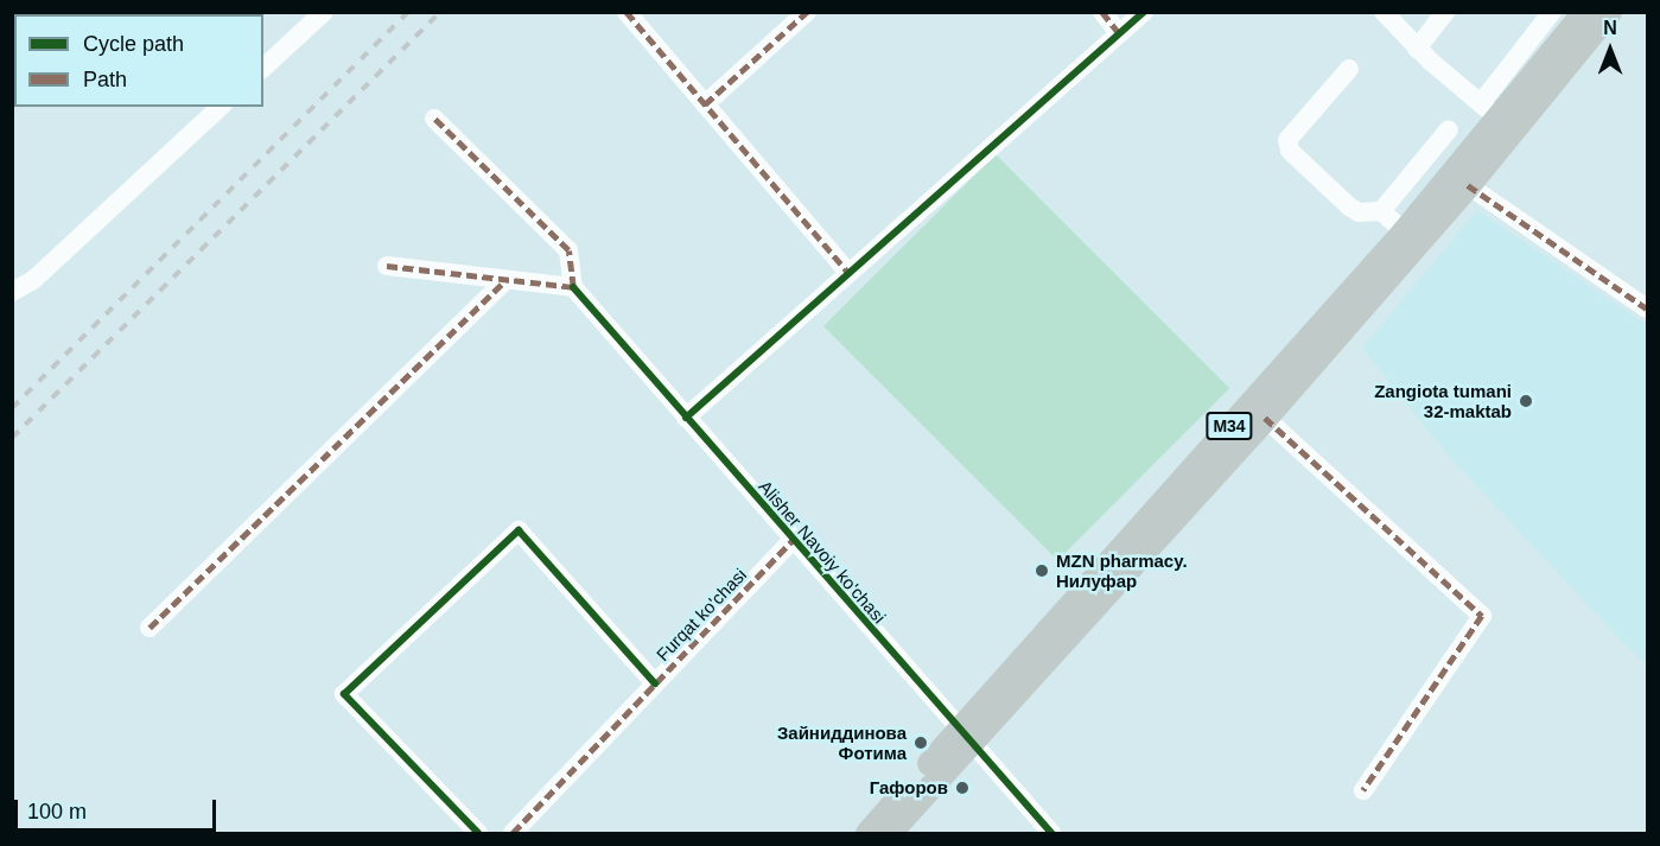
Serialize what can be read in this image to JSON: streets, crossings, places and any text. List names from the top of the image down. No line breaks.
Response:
{"streets":{"main road":["M34"],"street":["Alisher Navoiy ko'chasi","Furqat ko'chasi"]},"crossings":[["M34","Alisher Navoiy ko'chasi"],["Alisher Navoiy ko'chasi","Furqat ko'chasi"]],"places":["Zangiota tumani 32-maktab","MZN pharmacy. Нилуфар","Зайниддинова Фотима","Гафоров"],"legend":["Cycle path","Path"],"scale_bar":"100 m","north":"top"}
